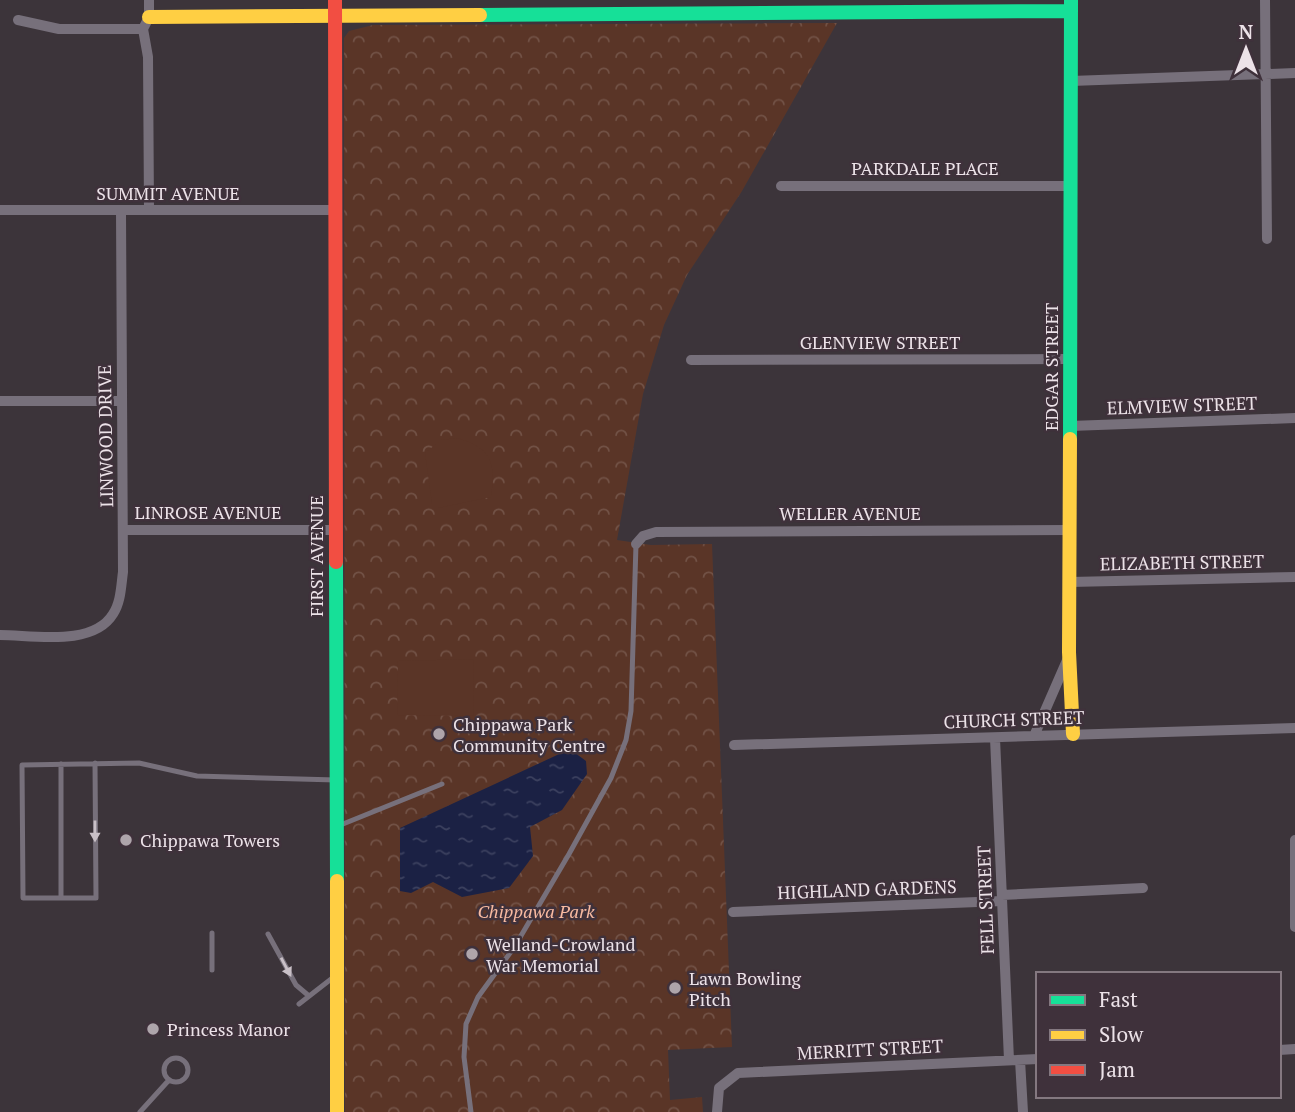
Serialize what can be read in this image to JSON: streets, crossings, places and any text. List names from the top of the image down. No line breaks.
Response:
{"streets":{"street":["PARKDALE PLACE","SUMMIT AVENUE","GLENVIEW STREET","EDGAR STREET","ELMVIEW STREET","LINWOOD DRIVE","LINROSE AVENUE","WELLER AVENUE","FIRST AVENUE","ELIZABETH STREET","CHURCH STREET","HIGHLAND GARDENS","FELL STREET","MERRITT STREET"]},"crossings":[["PARKDALE PLACE","EDGAR STREET"],["SUMMIT AVENUE","LINWOOD DRIVE"],["SUMMIT AVENUE","FIRST AVENUE"],["GLENVIEW STREET","EDGAR STREET"],["EDGAR STREET","ELMVIEW STREET"],["EDGAR STREET","WELLER AVENUE"],["EDGAR STREET","ELIZABETH STREET"],["EDGAR STREET","CHURCH STREET"],["LINWOOD DRIVE","LINROSE AVENUE"],["LINROSE AVENUE","FIRST AVENUE"],["CHURCH STREET","FELL STREET"],["HIGHLAND GARDENS","FELL STREET"],["FELL STREET","MERRITT STREET"]],"parks":["Chippawa Park"],"places":["Chippawa Park Community Centre","Chippawa Towers","Welland-Crowland War Memorial","Lawn Bowling Pitch","Princess Manor"],"legend":["Fast","Slow","Jam"],"north":"top"}
